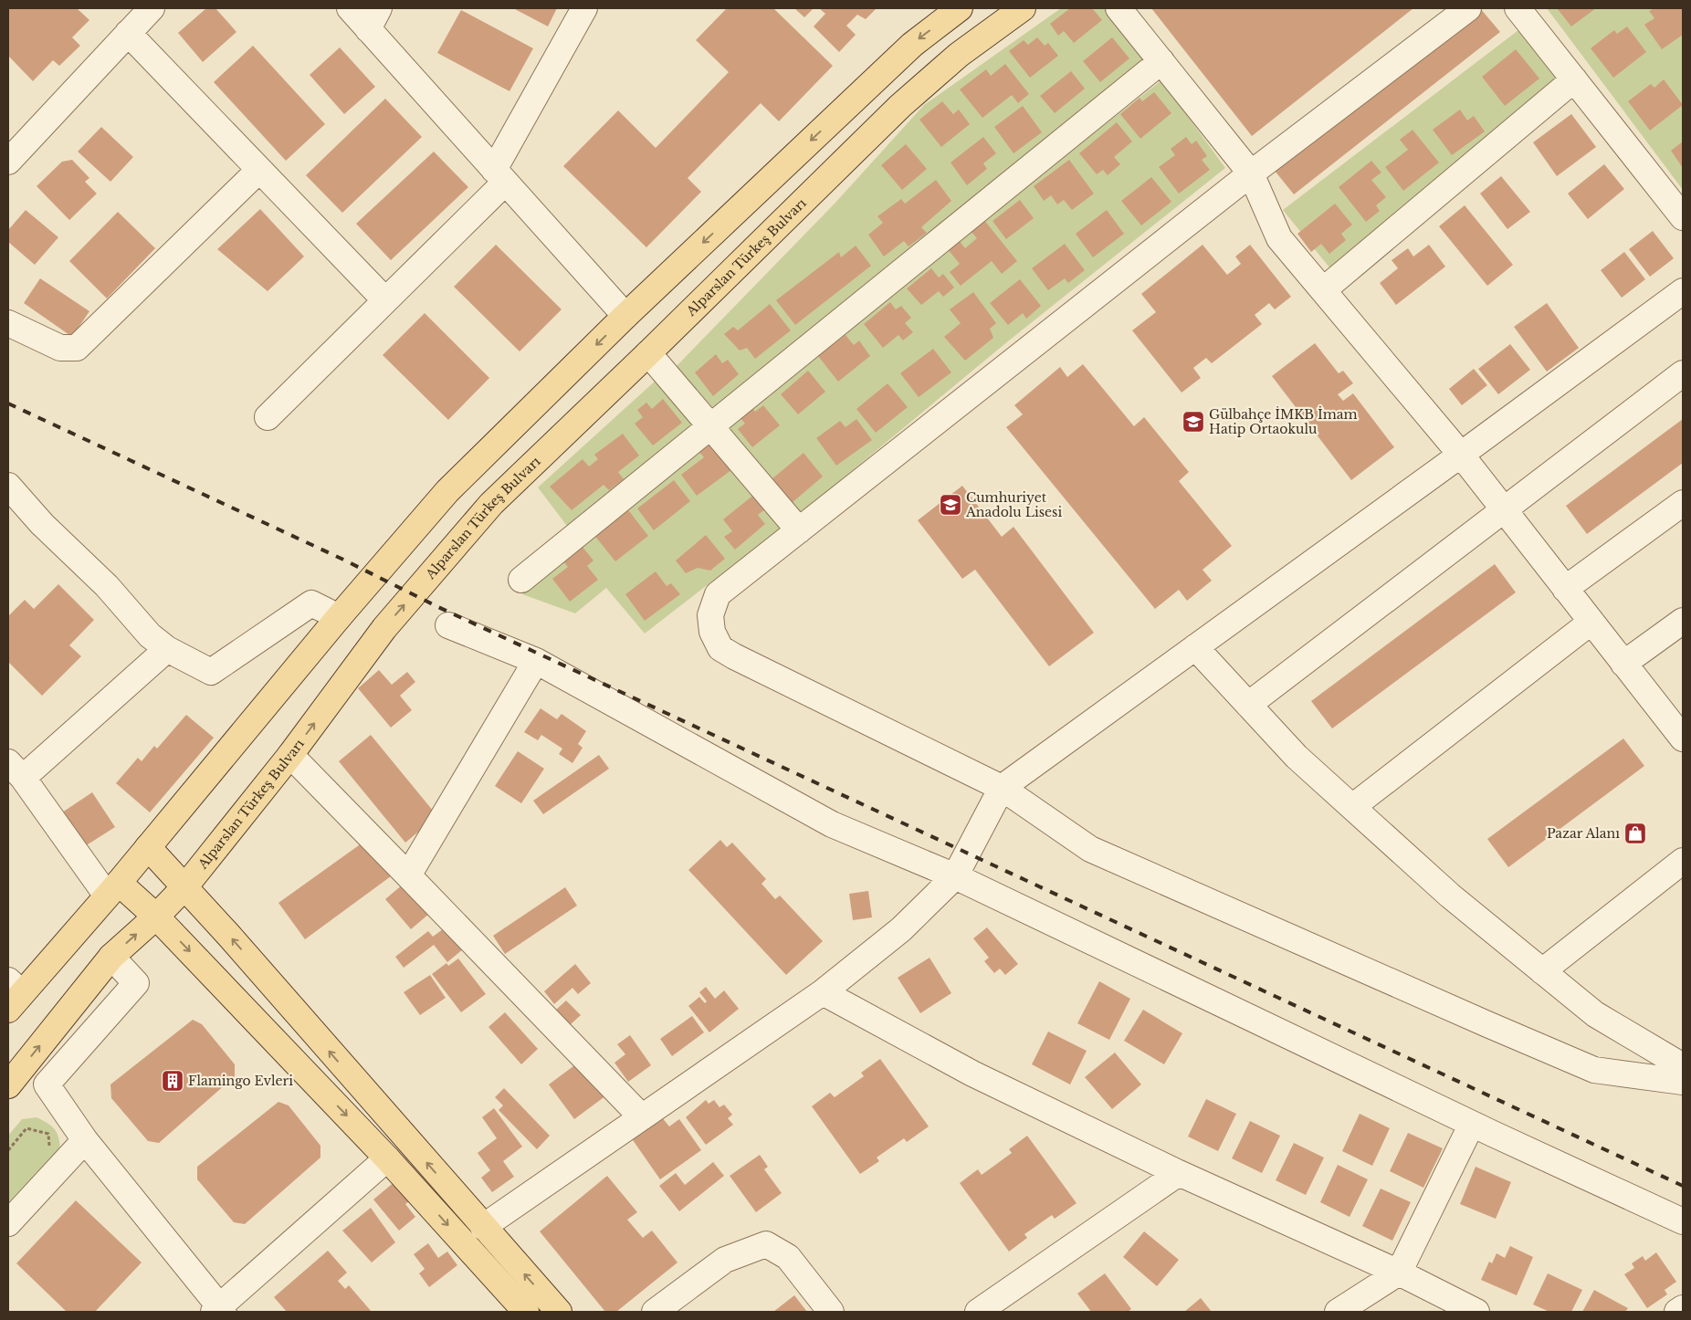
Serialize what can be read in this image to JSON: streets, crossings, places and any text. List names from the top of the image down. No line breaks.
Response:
{"streets":{"main road":["Alparslan Türkeş Bulvarı"]},"places":{"school or university":["Gülbahçe İMKB İmam Hatip Ortaokulu","Cumhuriyet Anadolu Lisesi"],"shop":["Pazar Alanı"],"building":["Flamingo Evleri"]}}
